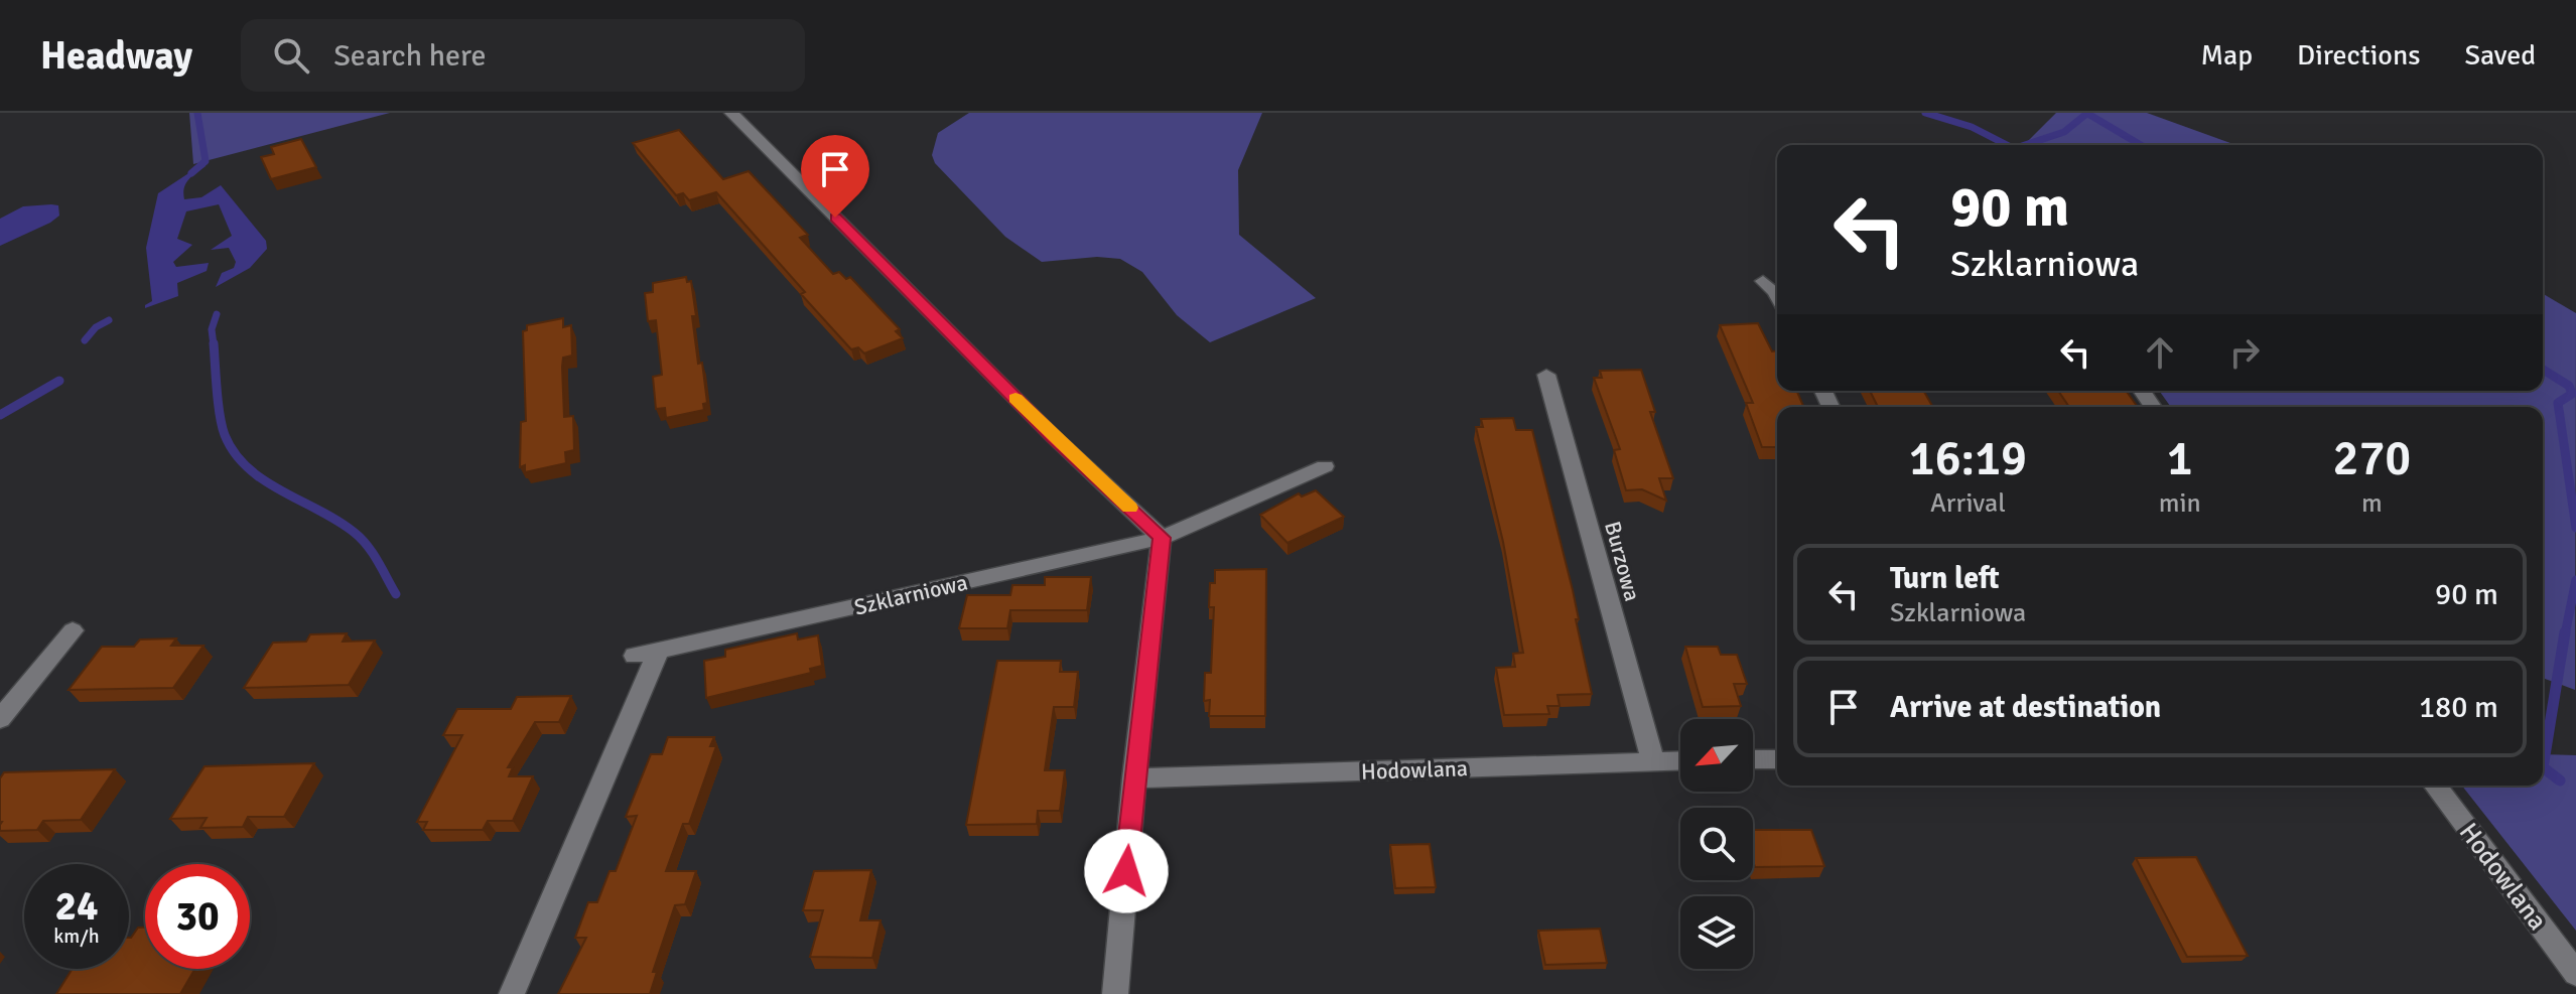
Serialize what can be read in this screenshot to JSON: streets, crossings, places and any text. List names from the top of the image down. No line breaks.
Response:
{"streets":{"street":["Burzowa","Szklarniowa","Hodowlana"]},"crossings":[["Burzowa","Hodowlana"]],"north":"bottom left","page":{"header":"Headway","search":"Search here","nav":["Map","Directions","Saved"],"turn":["90 m","Szklarniowa"],"eta":["16:19","Arrival","1","min","270","m"],"list":[{"name":"Turn left","note":"Szklarniowa","value":"90 m"},{"name":"Arrive at destination","value":"180 m"}],"speed":"24 km/h","limit":"30"}}
